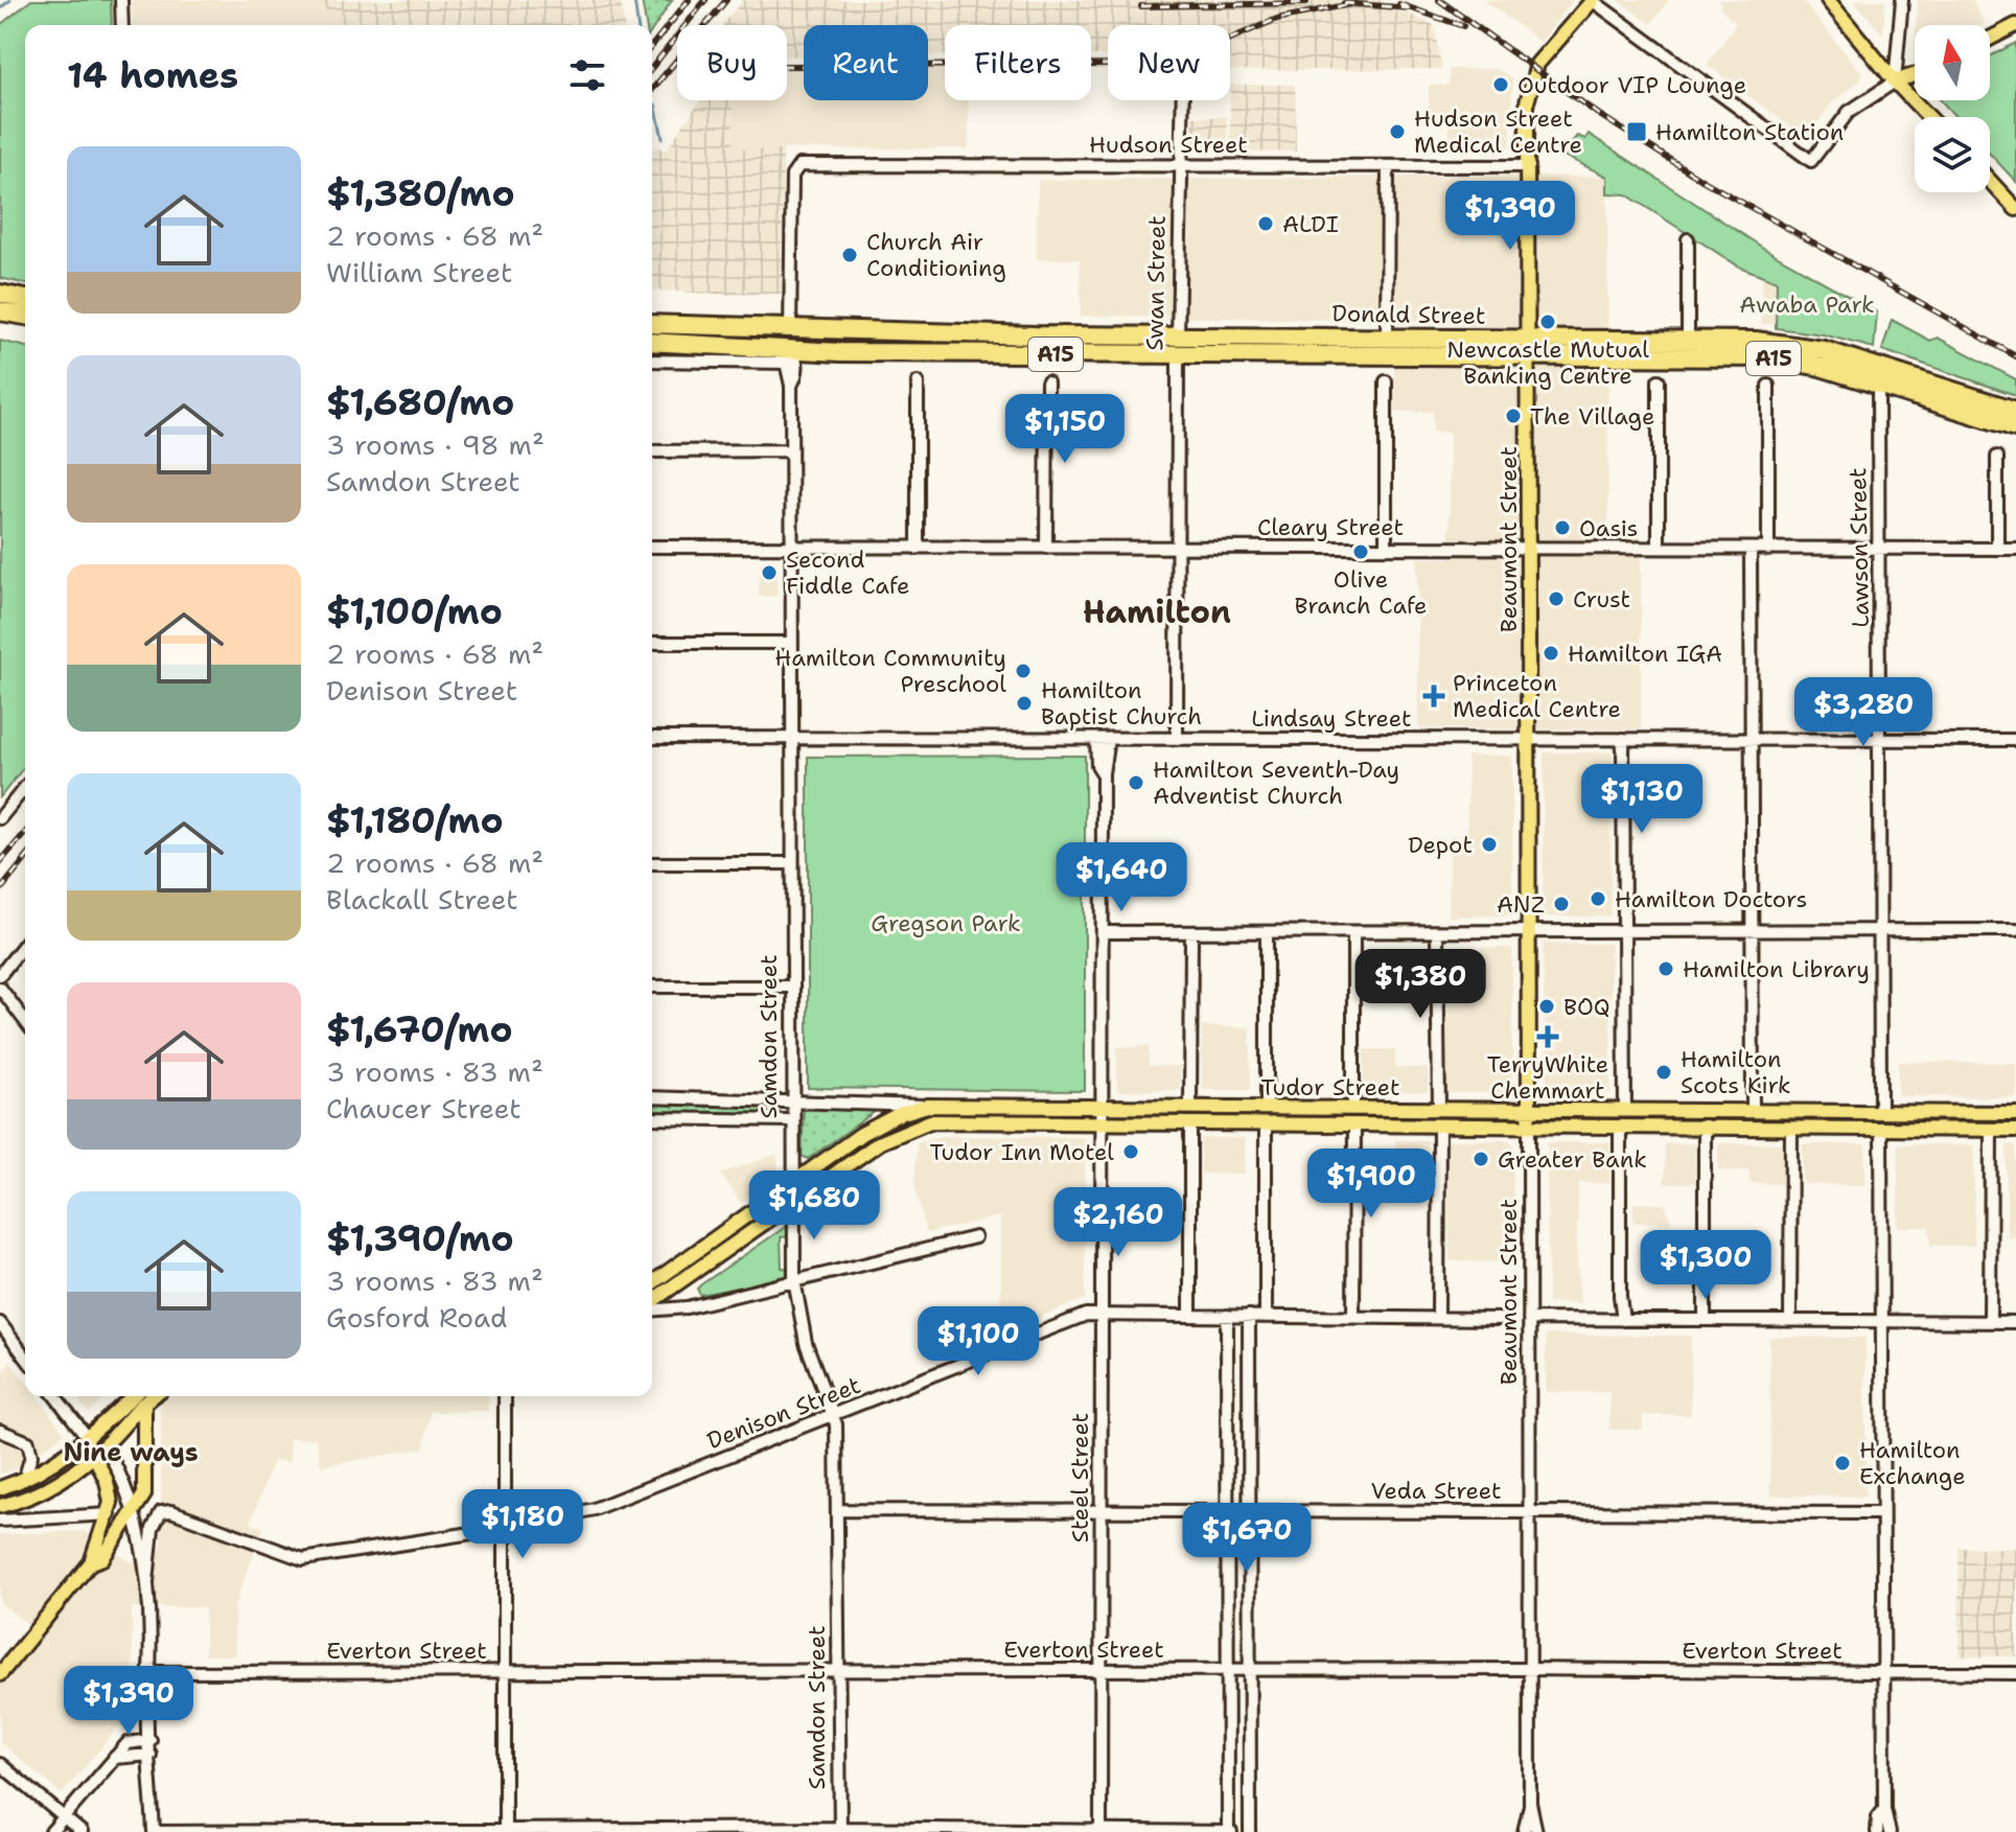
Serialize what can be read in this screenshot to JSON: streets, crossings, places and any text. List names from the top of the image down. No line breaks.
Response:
{"streets":{"highway":["Swan Street","Donald Street","A15","Samdon Street"],"main road":["Beaumont Street","Tudor Street"],"street":["Hudson Street","Cleary Street","Lawson Street","Lindsay Street","Denison Street","Steel Street","Veda Street","Everton Street"]},"crossings":[["Hudson Street","Swan Street"],["Hudson Street","Beaumont Street"],["Hudson Street","Samdon Street"],["Swan Street","Donald Street"],["Swan Street","Cleary Street"],["Swan Street","Lindsay Street"],["Donald Street","A15"],["Donald Street","Beaumont Street"],["Donald Street","Lawson Street"],["Donald Street","Samdon Street"],["A15","Samdon Street"],["Cleary Street","Beaumont Street"],["Cleary Street","Lawson Street"],["Cleary Street","Samdon Street"],["Beaumont Street","Lindsay Street"],["Beaumont Street","Tudor Street"],["Beaumont Street","Veda Street"],["Beaumont Street","Everton Street"],["Lawson Street","Lindsay Street"],["Lawson Street","Tudor Street"],["Lindsay Street","Samdon Street"],["Lindsay Street","Steel Street"],["Samdon Street","Tudor Street"],["Samdon Street","Denison Street"],["Samdon Street","Veda Street"],["Samdon Street","Everton Street"],["Tudor Street","Steel Street"],["Denison Street","Steel Street"],["Steel Street","Veda Street"],["Steel Street","Everton Street"]],"districts":["Hamilton","Nine ways"],"parks":["Awaba Park","Gregson Park"],"places":{"other":["Outdoor VIP Lounge","Hudson Street Medical Centre","ALDI","Church Air Conditioning","Newcastle Mutual Banking Centre","The Village","Oasis","Olive Branch Cafe","Second Fiddle Cafe","Crust","Hamilton IGA","Hamilton Community Preschool","Hamilton Baptist Church","Hamilton Seventh-Day Adventist Church","Depot","Hamilton Doctors","ANZ","Hamilton Library","BOQ","Hamilton Scots Kirk","Tudor Inn Motel","Greater Bank","Hamilton Exchange"],"transit":["Hamilton Station"],"health":["Princeton Medical Centre","TerryWhite Chemmart"]},"north":"top","page":{"chip":["Buy","Rent","Filters","New"],"heading":"14 homes","list":[{"name":"$1,380/mo","note":"2 rooms · 68 m² · William Street"},{"name":"$1,680/mo","note":"3 rooms · 98 m² · Samdon Street"},{"name":"$1,100/mo","note":"2 rooms · 68 m² · Denison Street"},{"name":"$1,180/mo","note":"2 rooms · 68 m² · Blackall Street"},{"name":"$1,670/mo","note":"3 rooms · 83 m² · Chaucer Street"},{"name":"$1,390/mo","note":"3 rooms · 83 m² · Gosford Road"}],"price":["$1,390","$1,150","$3,280","$1,130","$1,640","$1,380","$1,900","$1,680","$2,160","$1,300","$1,100","$1,180","$1,670","$1,390"]}}
